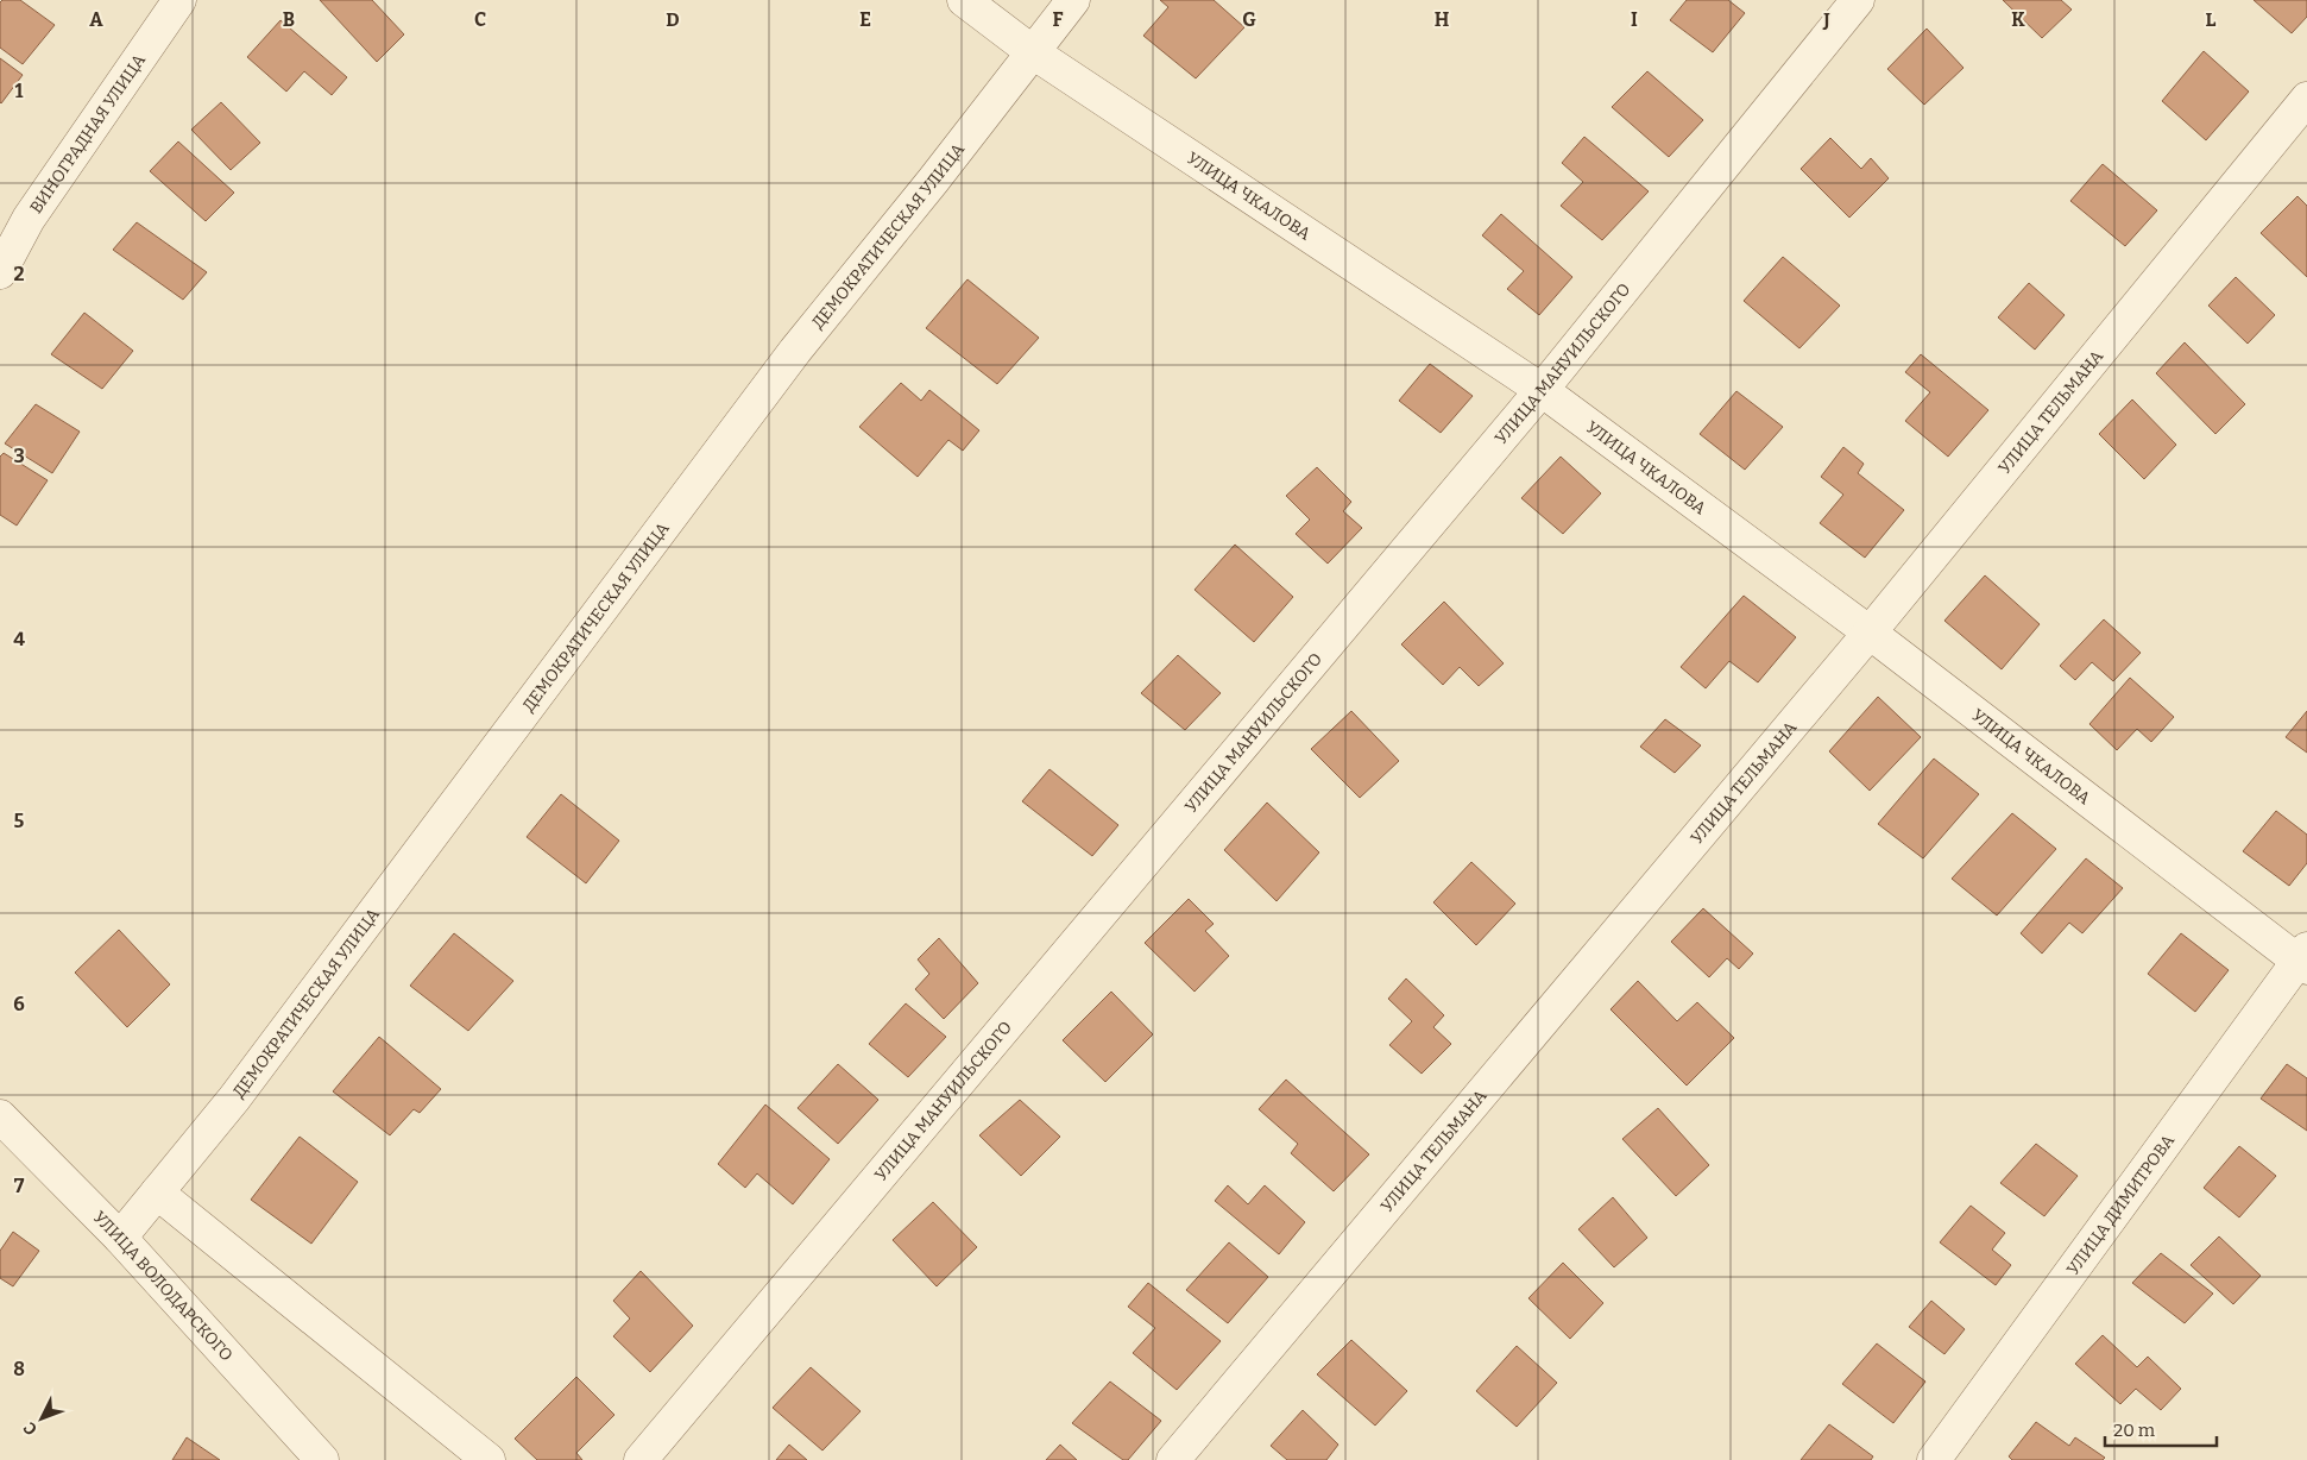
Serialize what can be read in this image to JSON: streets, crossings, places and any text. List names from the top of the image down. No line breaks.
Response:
{"streets":{"street":["ВИНОГРАДНАЯ УЛИЦА","УЛИЦА ЧКАЛОВА","ДЕМОКРАТИЧЕСКАЯ УЛИЦА","УЛИЦА МАНУИЛЬСКОГО","УЛИЦА ТЕЛЬМАНА","УЛИЦА ДИМИТРОВА","УЛИЦА ВОЛОДАРСКОГО"]},"crossings":[["УЛИЦА ЧКАЛОВА","ДЕМОКРАТИЧЕСКАЯ УЛИЦА"],["УЛИЦА ЧКАЛОВА","УЛИЦА МАНУИЛЬСКОГО"],["УЛИЦА ЧКАЛОВА","УЛИЦА ТЕЛЬМАНА"],["УЛИЦА ЧКАЛОВА","УЛИЦА ДИМИТРОВА"],["ДЕМОКРАТИЧЕСКАЯ УЛИЦА","УЛИЦА ВОЛОДАРСКОГО"]],"scale_bar":"20 m","north":"bottom left","grid":{"columns":["A","B","C","D","E","F","G","H","I","J","K","L"],"rows":["1","2","3","4","5","6","7","8"]}}
